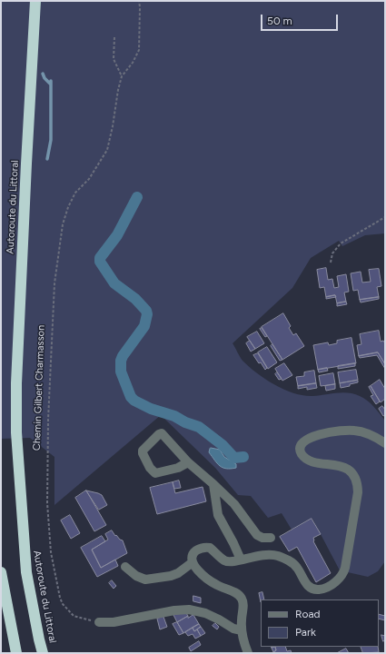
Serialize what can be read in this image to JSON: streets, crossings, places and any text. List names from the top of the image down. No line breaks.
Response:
{"streets":{"highway":["Autoroute du Littoral"],"path":["Chemin Gilbert Charmasson"]},"legend":["Road","Park"],"scale_bar":"50 m"}
